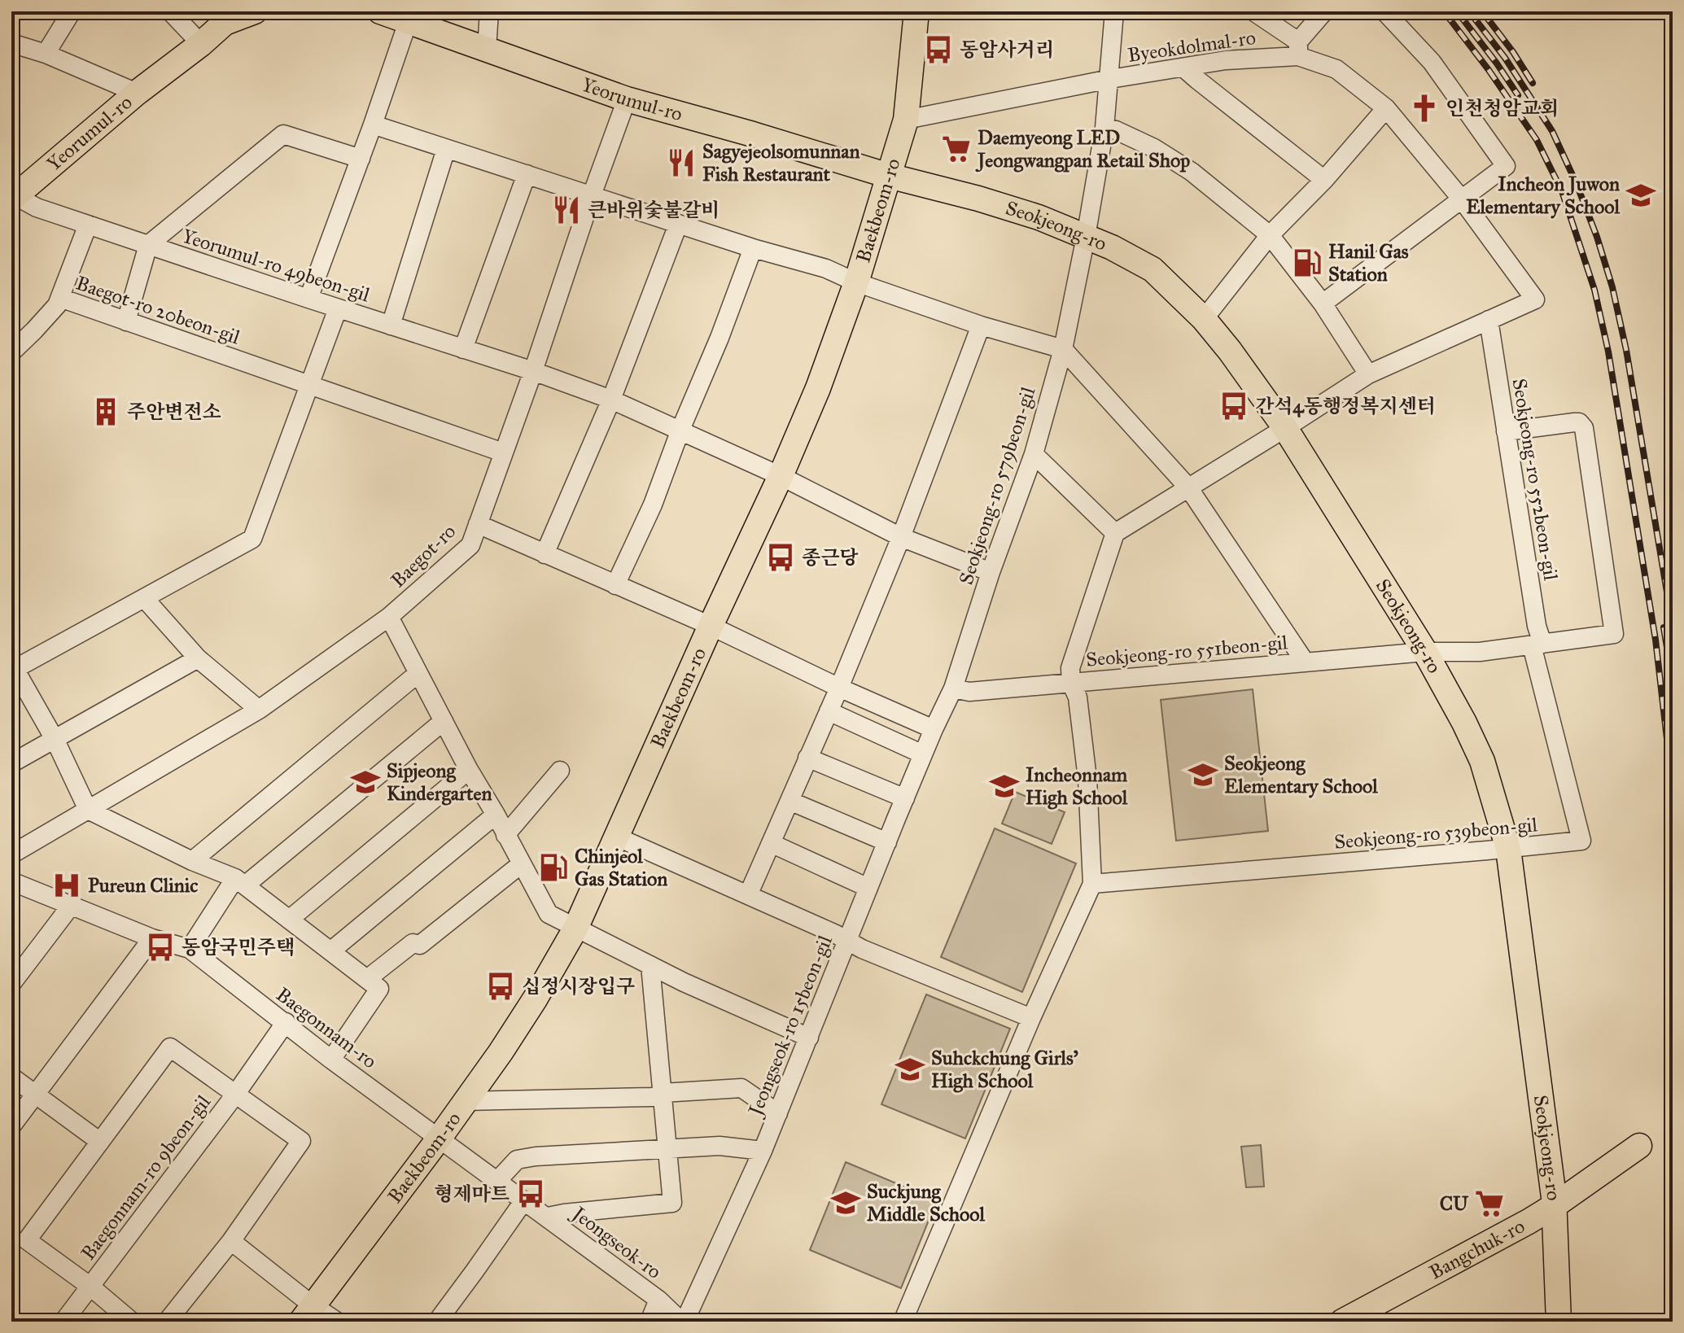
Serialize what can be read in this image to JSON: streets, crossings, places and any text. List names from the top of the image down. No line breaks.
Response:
{"streets":{"main road":["Yeorumul-ro","Baekbeom-ro","Seokjeong-ro","Bangchuk-ro"],"street":["Byeokdolmal-ro","Yeorumul-ro 49beon-gil","Baegot-ro 20beon-gil","Seokjeong-ro 552beon-gil","Seokjeong-ro 579beon-gil","Baegot-ro","Seokjeong-ro 551beon-gil","Seokjeong-ro 539beon-gil","Jeongseok-ro 15beon-gil","Baegonnam-ro","Baegonnam-ro 9beon-gil","Jeongseok-ro"]},"crossings":[["Byeokdolmal-ro","Baekbeom-ro"],["Byeokdolmal-ro","Seokjeong-ro 552beon-gil"],["Byeokdolmal-ro","Seokjeong-ro 579beon-gil"],["Yeorumul-ro","Baekbeom-ro"],["Yeorumul-ro","Seokjeong-ro"],["Yeorumul-ro","Yeorumul-ro 49beon-gil"],["Yeorumul-ro","Baegot-ro"],["Baekbeom-ro","Seokjeong-ro"],["Baekbeom-ro","Yeorumul-ro 49beon-gil"],["Baekbeom-ro","Baegonnam-ro"],["Baekbeom-ro","Jeongseok-ro"],["Seokjeong-ro","Seokjeong-ro 579beon-gil"],["Seokjeong-ro","Seokjeong-ro 551beon-gil"],["Seokjeong-ro","Seokjeong-ro 539beon-gil"],["Seokjeong-ro","Bangchuk-ro"],["Yeorumul-ro 49beon-gil","Seokjeong-ro 579beon-gil"],["Yeorumul-ro 49beon-gil","Baegot-ro"],["Baegot-ro 20beon-gil","Baegot-ro"],["Seokjeong-ro 552beon-gil","Seokjeong-ro 539beon-gil"],["Seokjeong-ro 579beon-gil","Seokjeong-ro 551beon-gil"],["Seokjeong-ro 579beon-gil","Jeongseok-ro 15beon-gil"],["Jeongseok-ro 15beon-gil","Jeongseok-ro"],["Baegonnam-ro","Baegonnam-ro 9beon-gil"],["Baegonnam-ro","Jeongseok-ro"]],"places":{"bus stop":["동암사거리","간석4동행정복지센터","종근당","동암국민주택","십정시장입구","형제마트"],"church":["인천청암교회"],"supermarket":["Daemyeong LED Jeongwangpan Retail Shop","CU"],"restaurant":["Sagyejeolsomunnan Fish Restaurant","큰바위숯불갈비"],"school or university":["Incheon Juwon Elementary School","Seokjeong Elementary School","Sipjeong Kindergarten","Incheonnam High School","Suhckchung Girls' High School","Suckjung Middle School"],"fuel station":["Hanil Gas Station","Chinjeol Gas Station"],"building":["주안변전소"],"hospital":["Pureun Clinic"]}}
